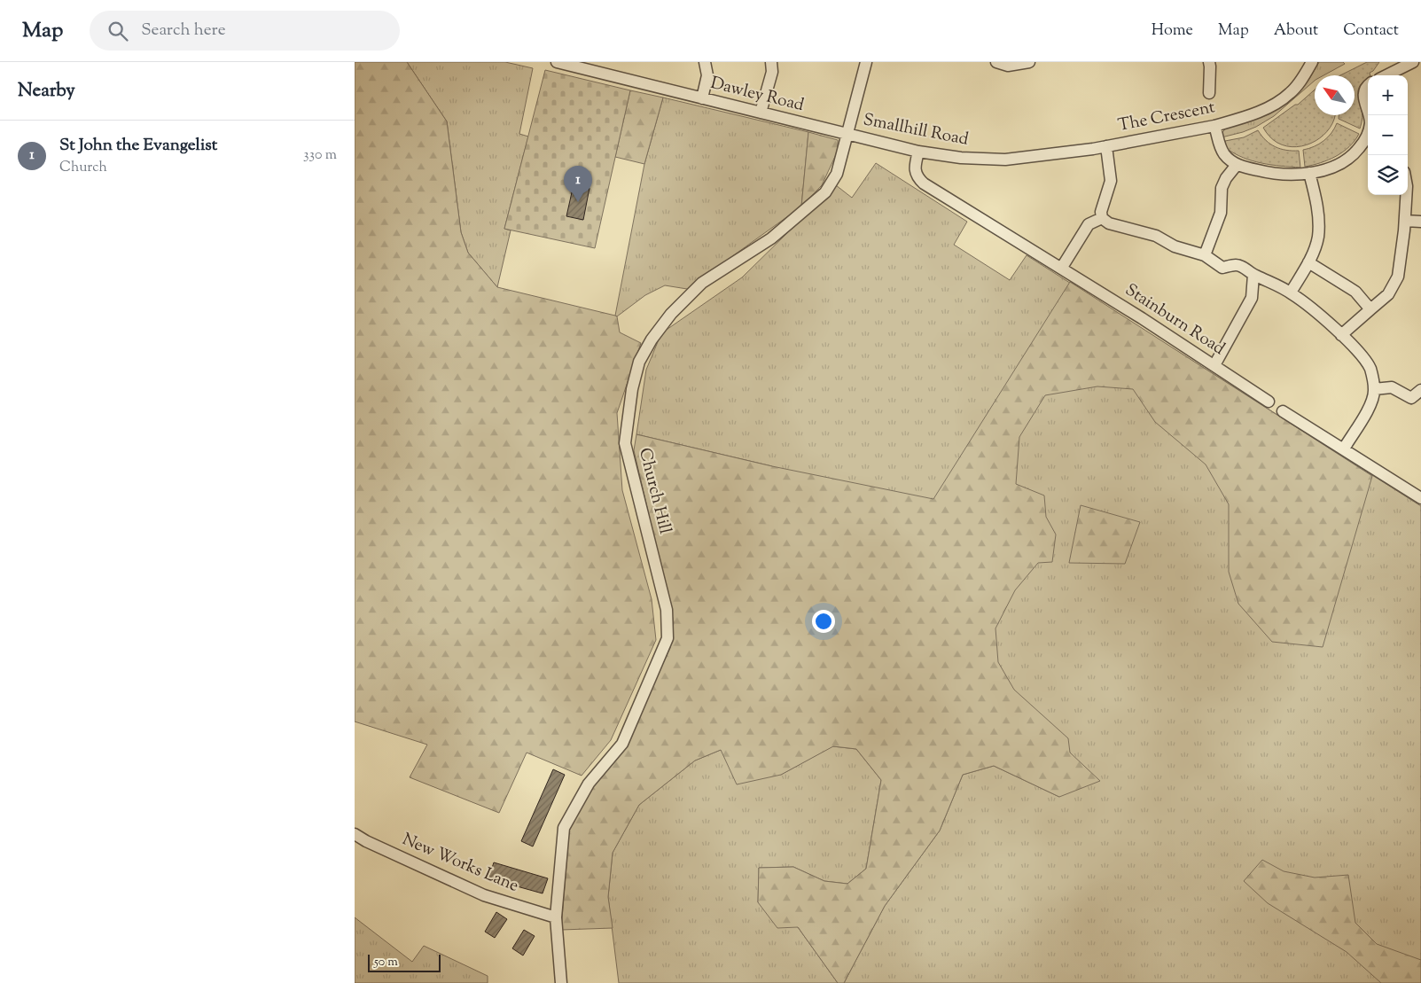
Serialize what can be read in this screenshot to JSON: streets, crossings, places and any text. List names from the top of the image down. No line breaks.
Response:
{"streets":{"street":["Dawley Road","The Crescent","Smallhill Road","Stainburn Road","Church Hill","New Works Lane"]},"crossings":[["Dawley Road","Smallhill Road"],["Dawley Road","Church Hill"],["The Crescent","Smallhill Road"],["Smallhill Road","Stainburn Road"],["Smallhill Road","Church Hill"],["Church Hill","New Works Lane"]],"scale_bar":"50 m","north":"top left","page":{"header":"Map","search":"Search here","nav":["Home","Map","About","Contact"],"heading":"Nearby","map_buttons":["+","−"],"list":[{"mark":"1","name":"St John the Evangelist","note":"Church","value":"330 m"}],"pins":"1","scale":"50 m"}}
